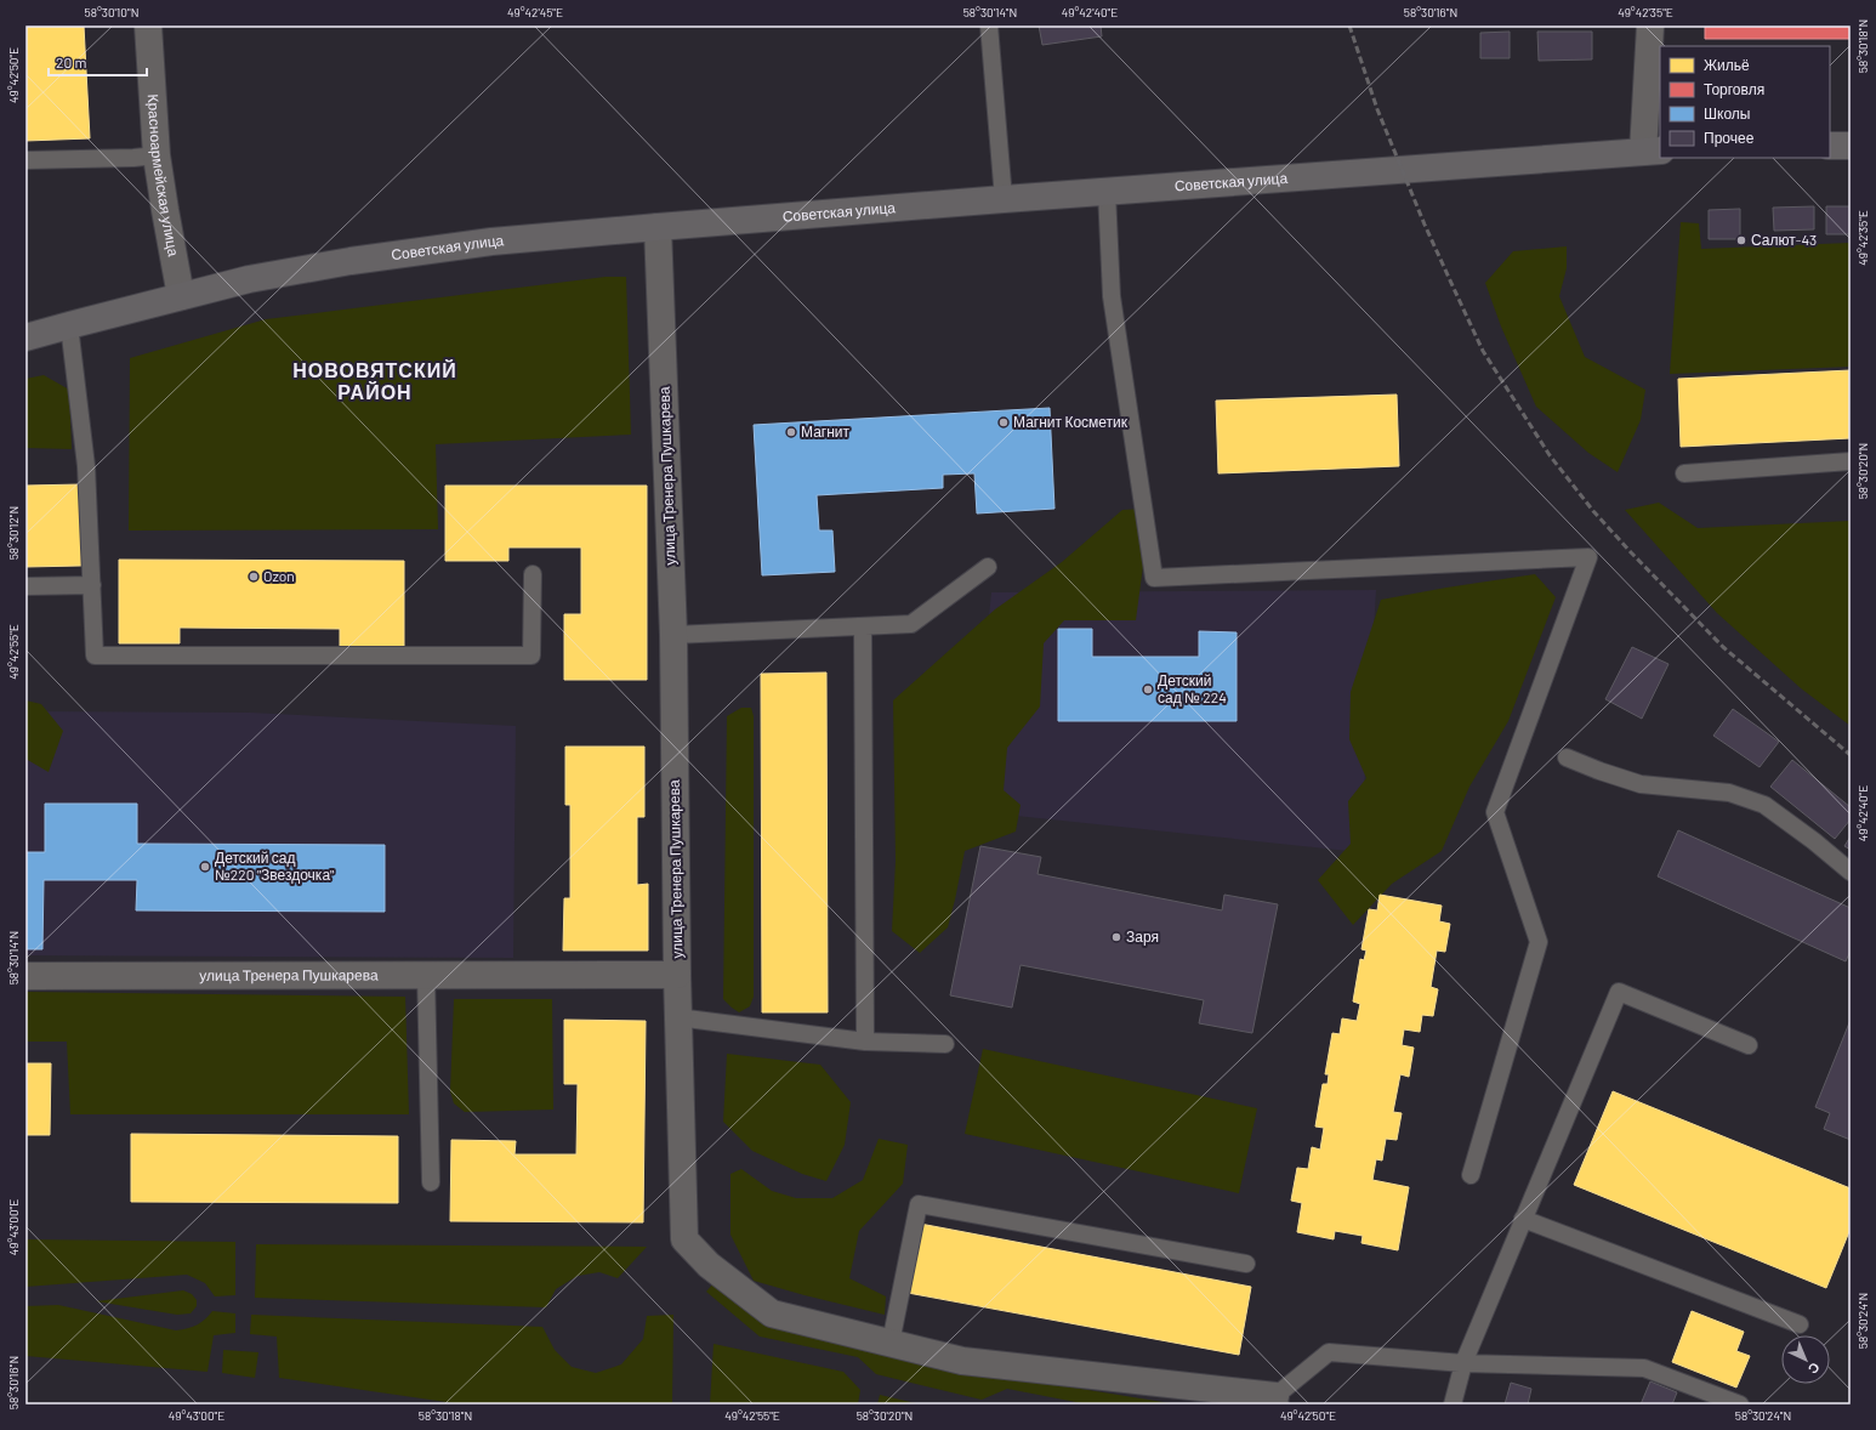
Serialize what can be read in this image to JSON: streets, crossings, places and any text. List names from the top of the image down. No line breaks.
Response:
{"streets":{"main road":["Советская улица"],"street":["Красноармейская улица","улица Тренера Пушкарева"]},"crossings":[["Красноармейская улица","Советская улица"],["Советская улица","улица Тренера Пушкарева"]],"districts":["НОВОВЯТСКИЙ РАЙОН"],"places":["Салют-43","Магнит Косметик","Магнит","Ozon","Детский сад № 224","Детский сад №220 \"Звездочка\"","Заря"],"legend":["Жильё","Торговля","Школы","Прочее"],"scale_bar":"20 m","north":"bottom right","coordinates":["58°30'10\"N","49°42'45\"E","58°30'14\"N","49°42'40\"E","58°30'16\"N","49°42'35\"E","58°30'18\"N","49°42'50\"E","58°30'20\"N","58°30'12\"N","49°42'55\"E","49°43'00\"E","58°30'24\"N"]}
